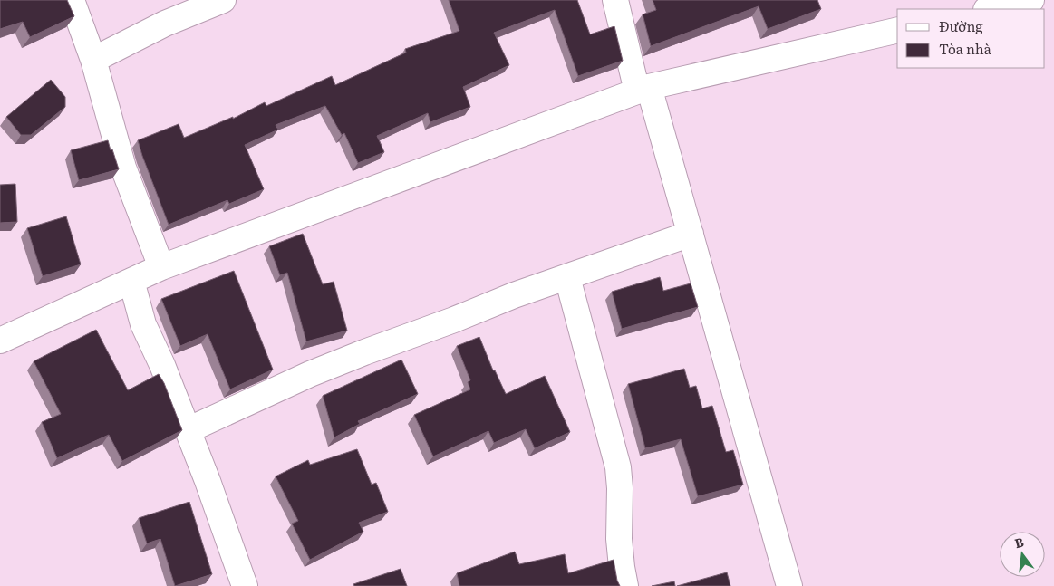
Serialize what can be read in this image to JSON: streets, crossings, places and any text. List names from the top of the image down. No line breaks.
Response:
{"legend":["Đường","Tòa nhà"],"north":"top"}
